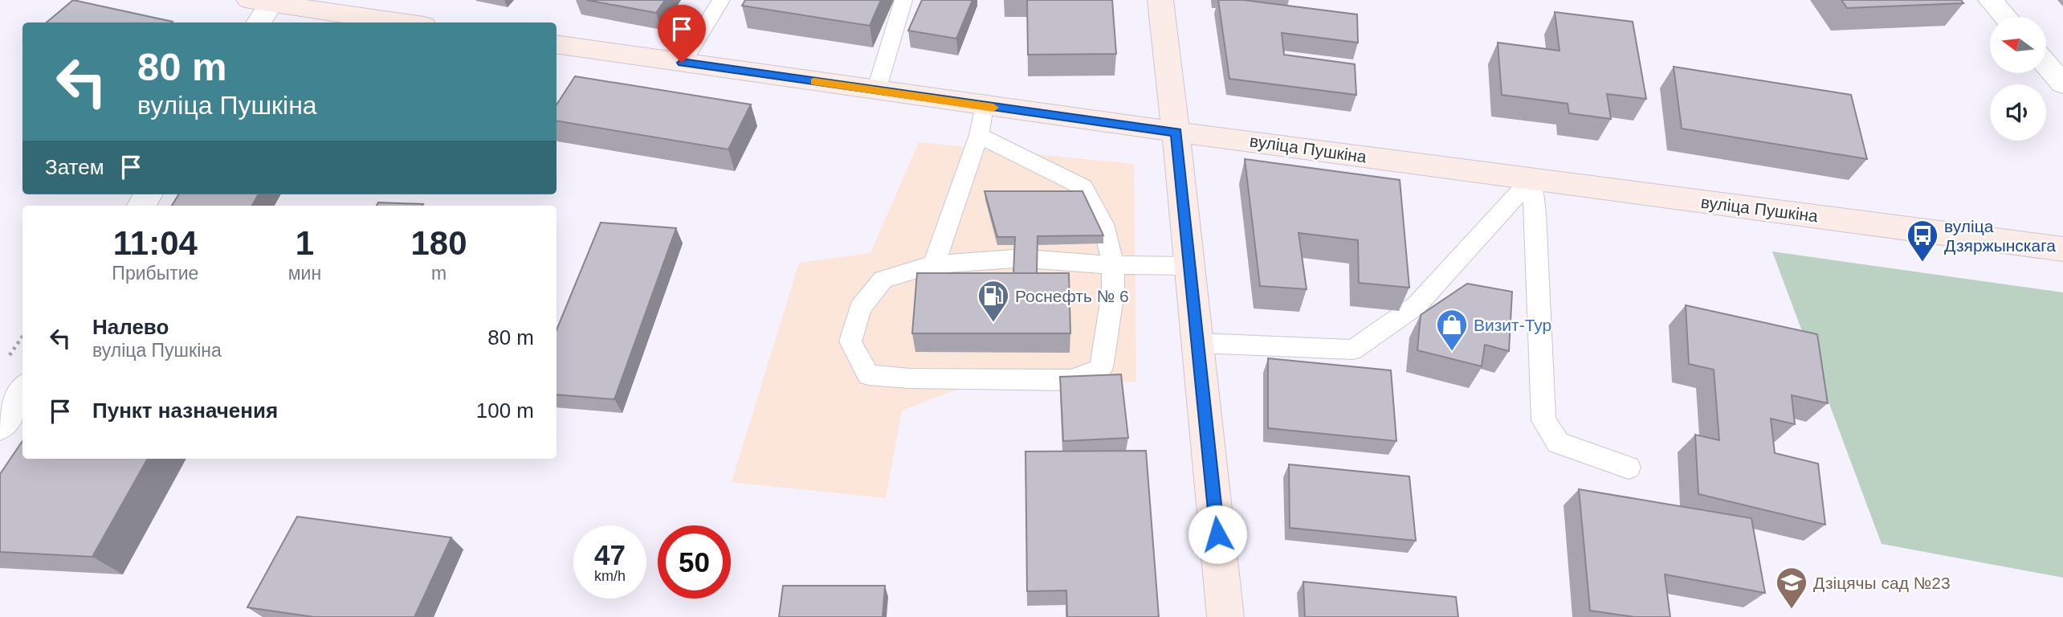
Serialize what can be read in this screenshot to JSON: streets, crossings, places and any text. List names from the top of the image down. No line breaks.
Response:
{"streets":{"main road":["вуліца Пушкіна"]},"places":{"bus stop":["вуліца Дзяржынскага"],"fuel station":["Роснефть № 6"],"shop":["Визит-Тур"],"school or university":["Дзіцячы сад №23"]},"north":"left","page":{"turn":["80 m","вуліца Пушкіна"],"then":"Затем","eta":["11:04","Прибытие","1","мин","180","m"],"list":[{"name":"Налево","note":"вуліца Пушкіна","value":"80 m"},{"name":"Пункт назначения","value":"100 m"}],"speed":"47 km/h","limit":"50"}}
